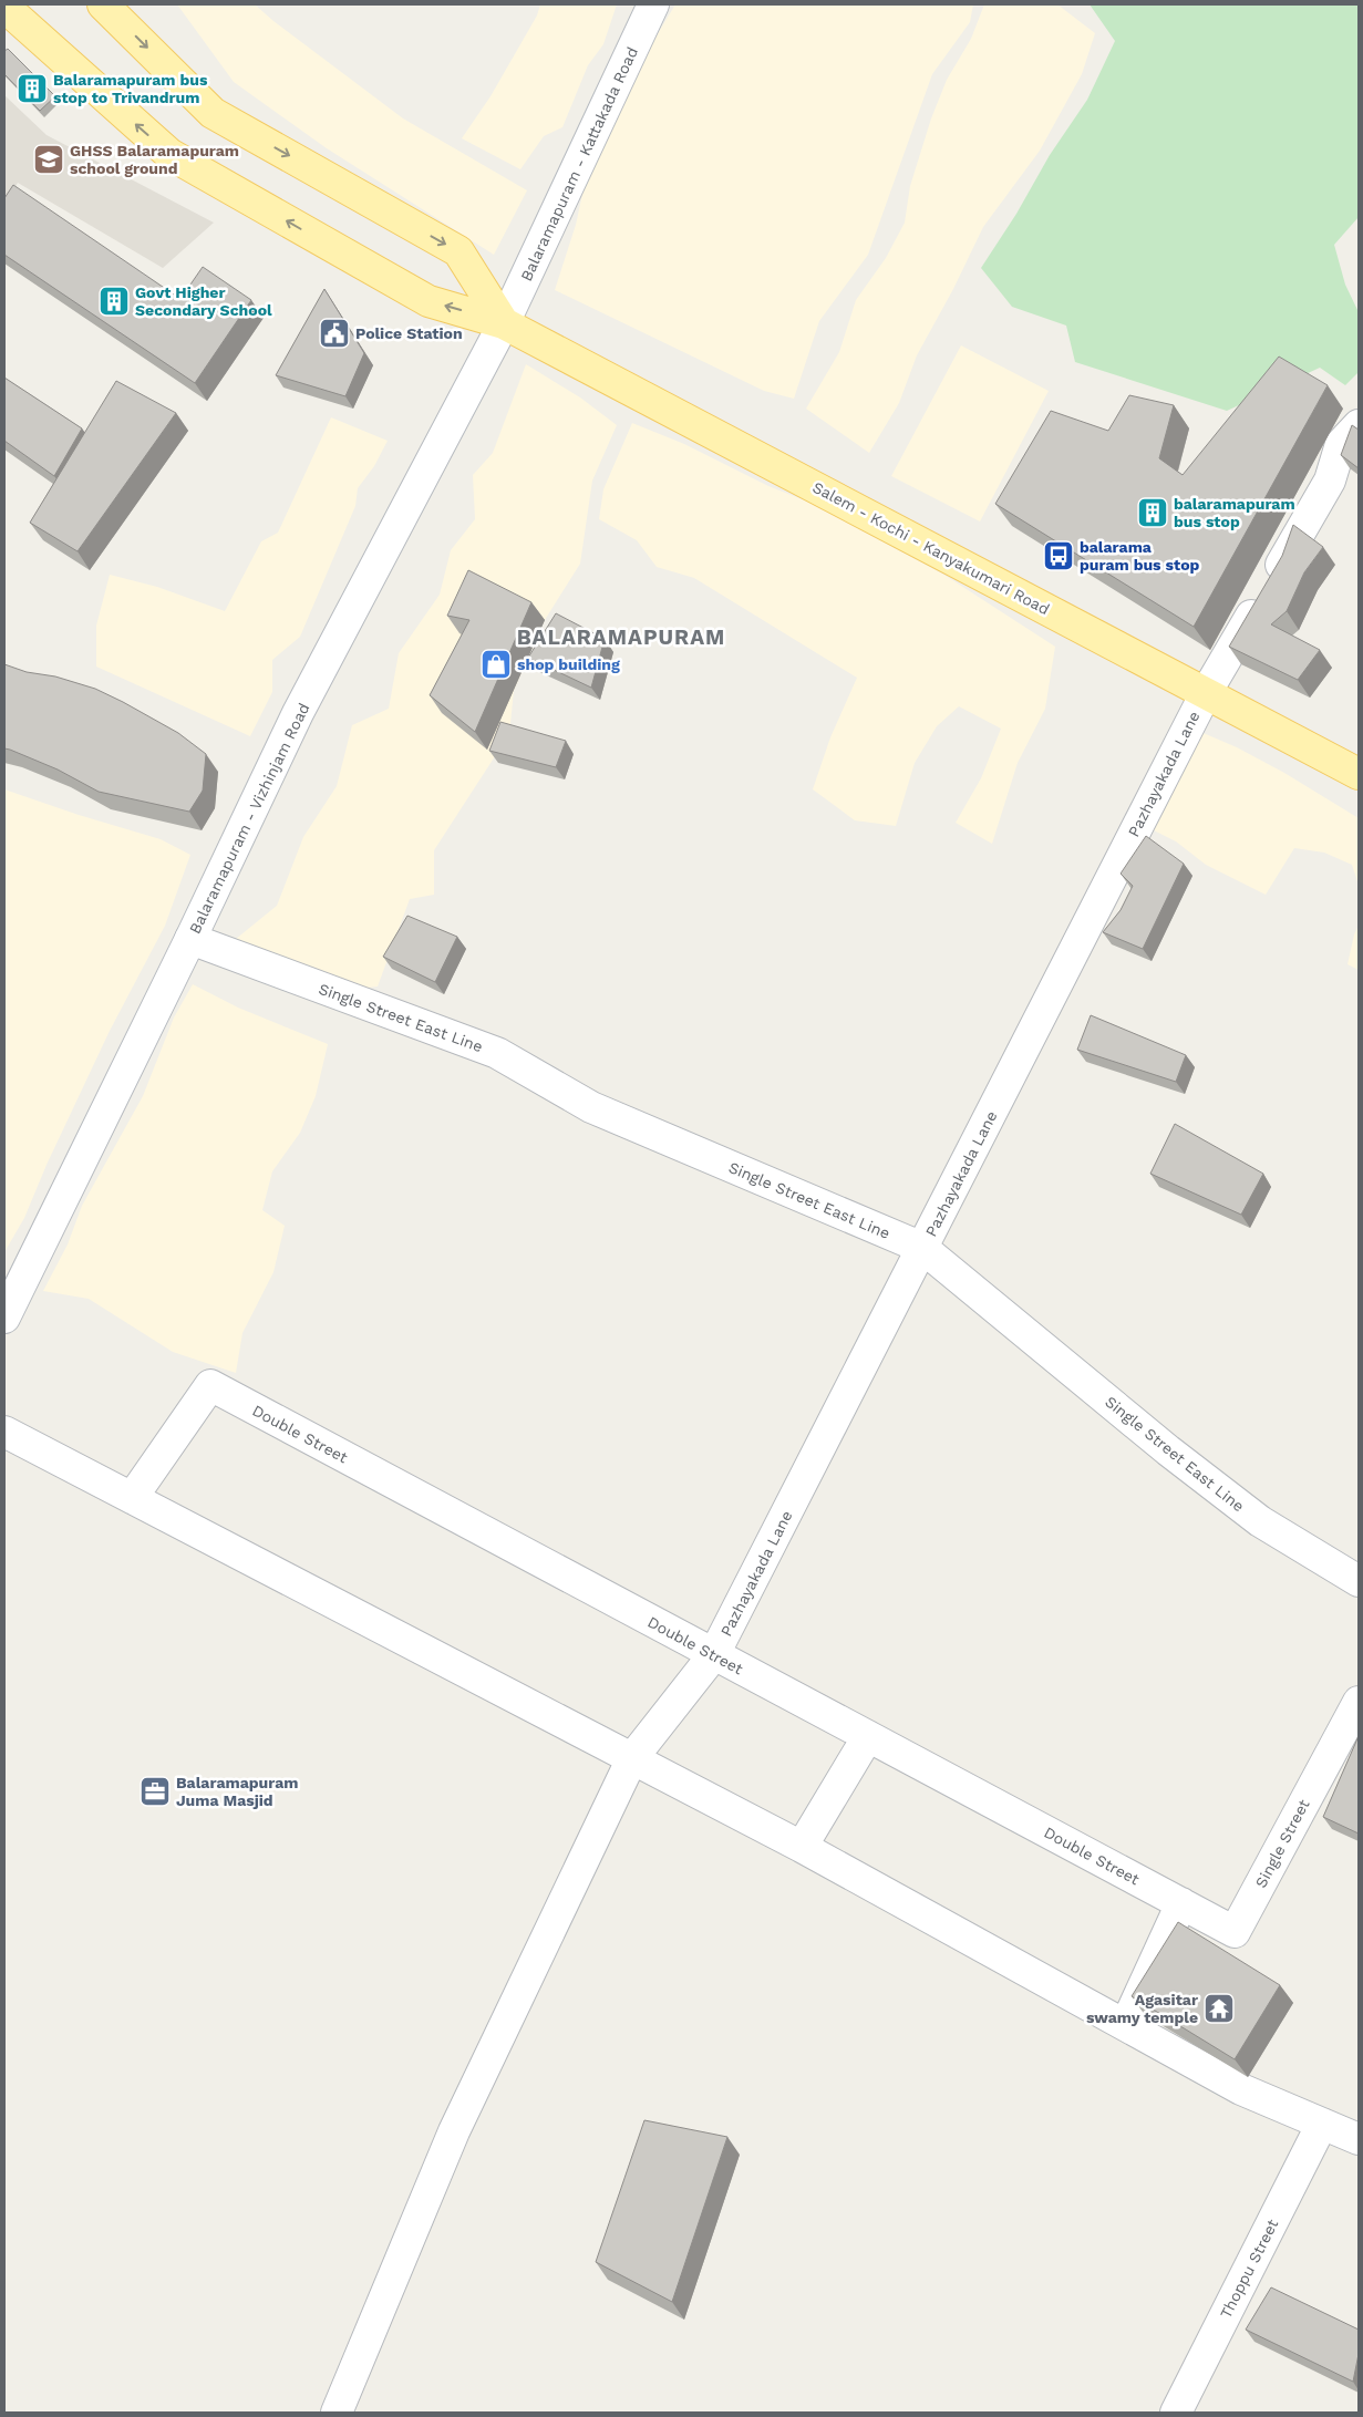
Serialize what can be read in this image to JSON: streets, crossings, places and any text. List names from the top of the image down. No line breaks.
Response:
{"streets":{"main road":["Salem - Kochi - Kanyakumari Road"],"street":["Balaramapuram - Kattakada Road","Pazhayakada Lane","Balaramapuram - Vizhinjam Road","Single Street East Line","Double Street","Single Street","Thoppu Street"]},"crossings":[["Balaramapuram - Kattakada Road","Salem - Kochi - Kanyakumari Road"],["Balaramapuram - Kattakada Road","Balaramapuram - Vizhinjam Road"],["Salem - Kochi - Kanyakumari Road","Pazhayakada Lane"],["Salem - Kochi - Kanyakumari Road","Balaramapuram - Vizhinjam Road"],["Pazhayakada Lane","Single Street East Line"],["Pazhayakada Lane","Double Street"],["Balaramapuram - Vizhinjam Road","Single Street East Line"],["Double Street","Single Street"]],"districts":["BALARAMAPURAM"],"places":{"building":["Balaramapuram bus stop to Trivandrum","Govt Higher Secondary School","balaramapuram bus stop"],"school or university":["GHSS Balaramapuram school ground"],"public building":["Police Station"],"bus stop":["balarama puram bus stop"],"shop":["shop building"],"office":["Balaramapuram Juma Masjid"],"temple":["Agasitar swamy temple"]}}
